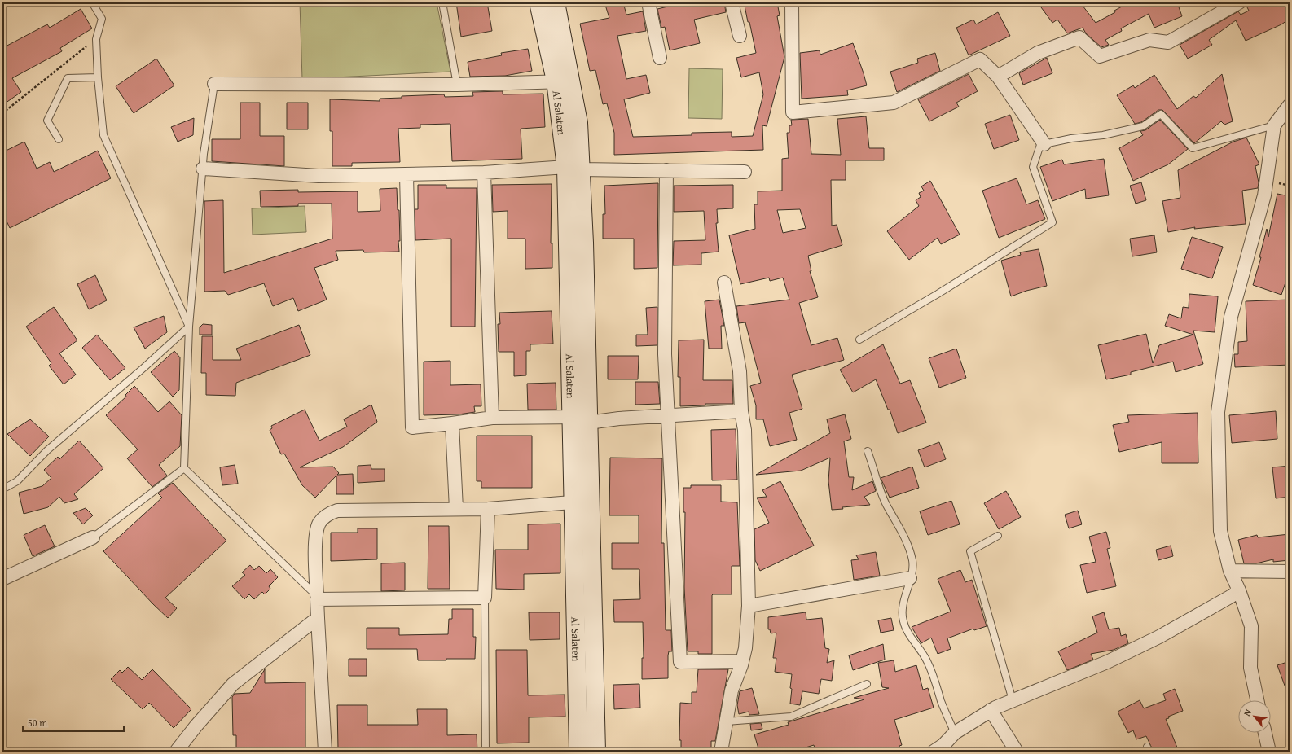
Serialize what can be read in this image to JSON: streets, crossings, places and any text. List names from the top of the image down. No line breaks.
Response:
{"streets":{"main road":["Al Salaten"]},"scale_bar":"50 m","north":"top left"}
